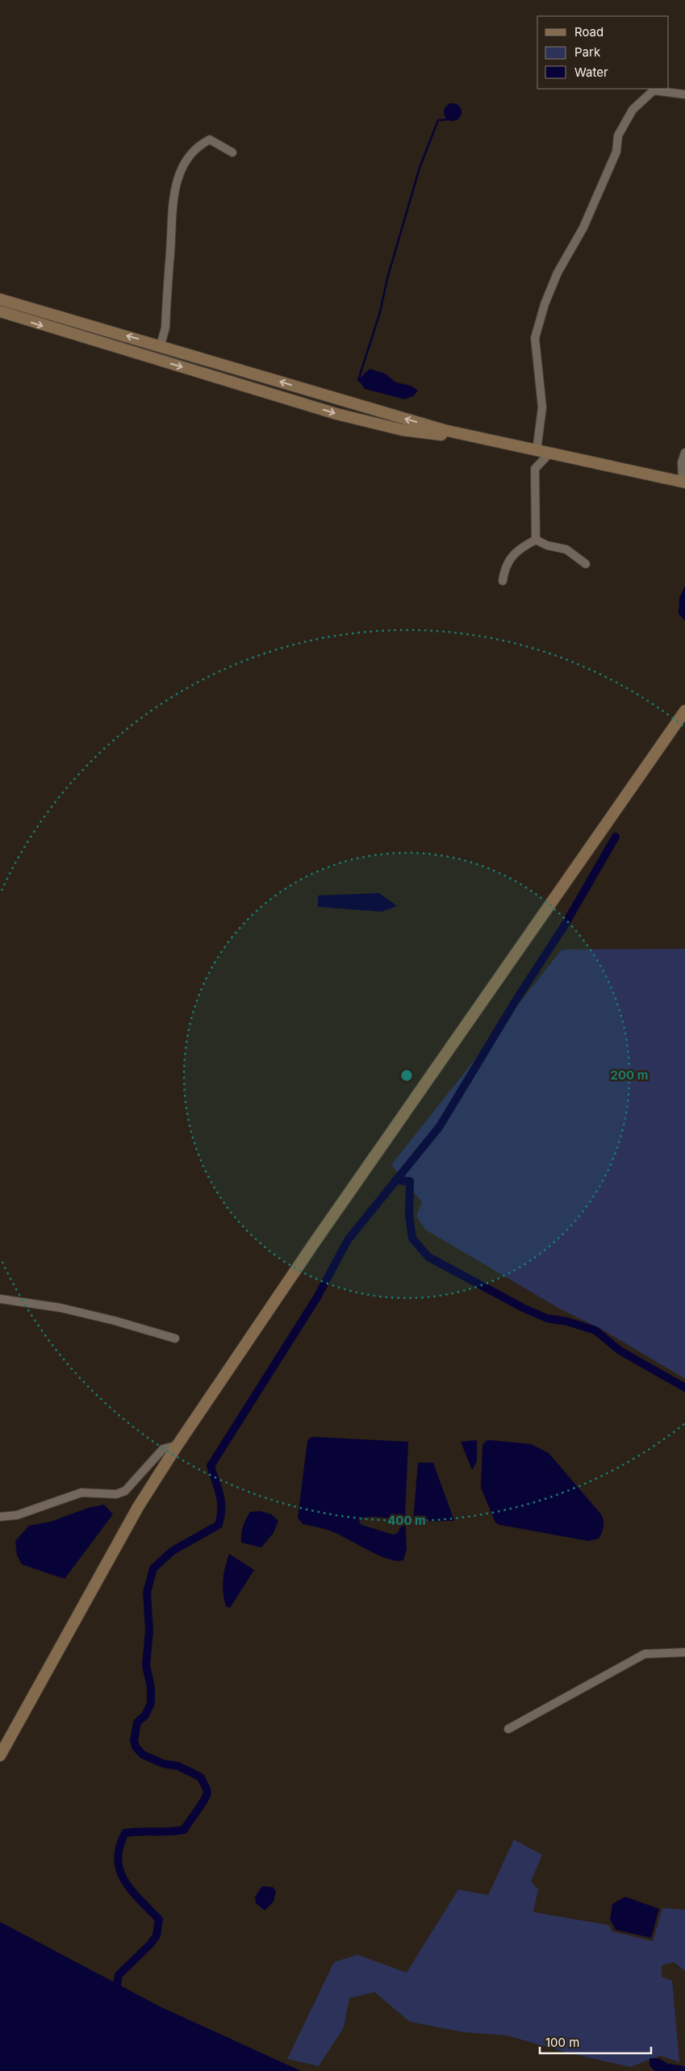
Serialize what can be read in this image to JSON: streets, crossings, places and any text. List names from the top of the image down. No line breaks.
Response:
{"legend":["Road","Park","Water"],"scale_bar":"100 m","rings":["200 m","400 m"]}
